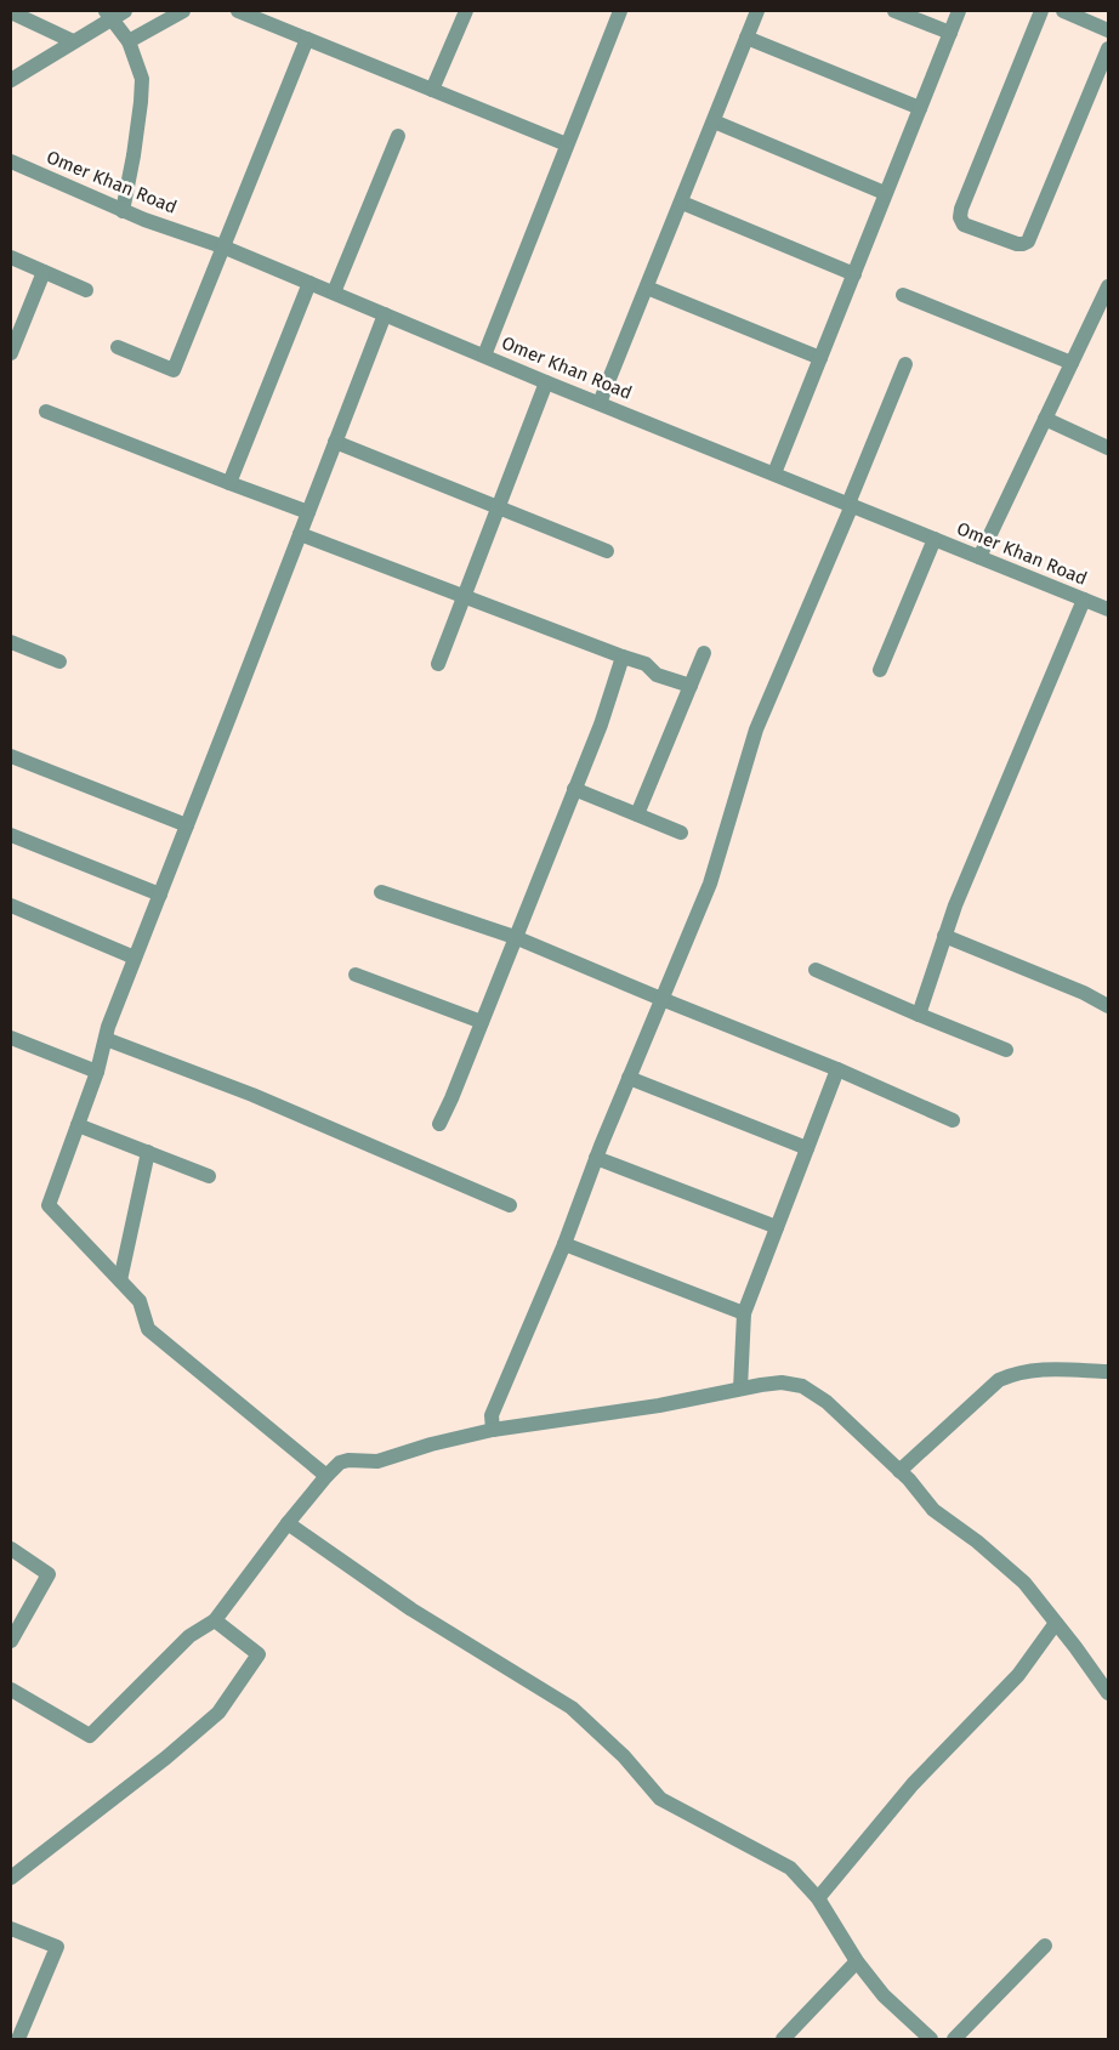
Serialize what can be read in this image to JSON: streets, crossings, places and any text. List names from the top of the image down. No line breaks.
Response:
{"streets":{"street":["Omer Khan Road"]}}
